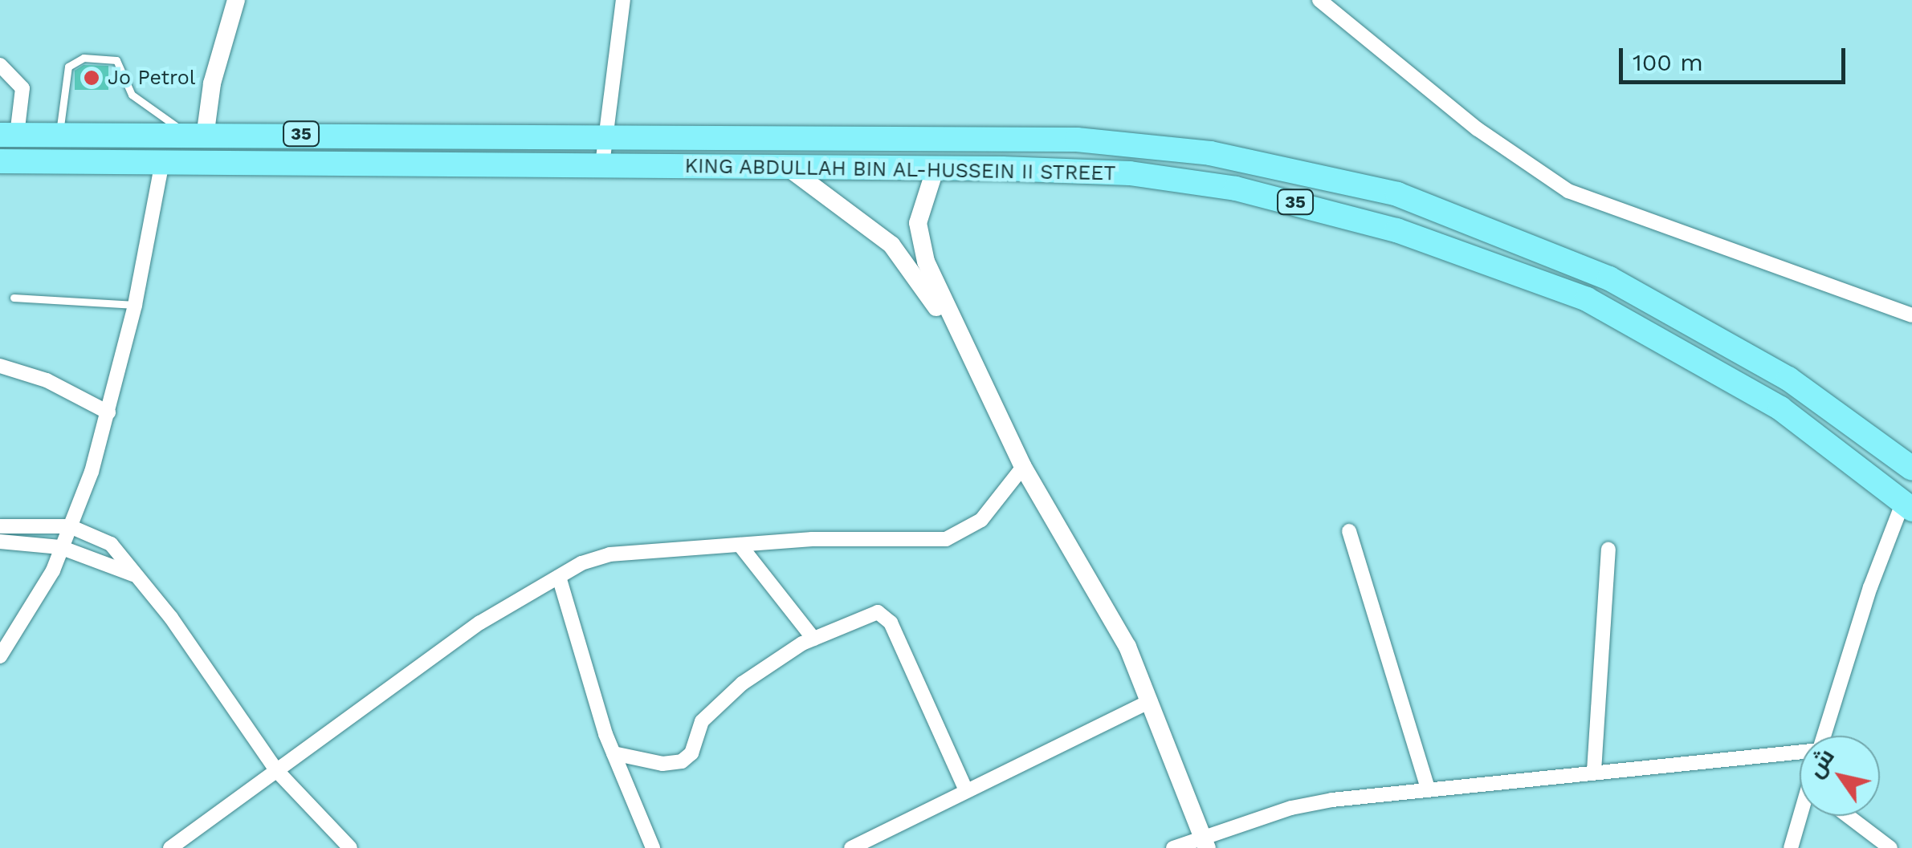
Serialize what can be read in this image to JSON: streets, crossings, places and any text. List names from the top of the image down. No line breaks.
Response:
{"streets":{"highway":["35","KING ABDULLAH BIN AL-HUSSEIN II STREET"]},"places":["Jo Petrol"],"scale_bar":"100 m","north":"top left"}
